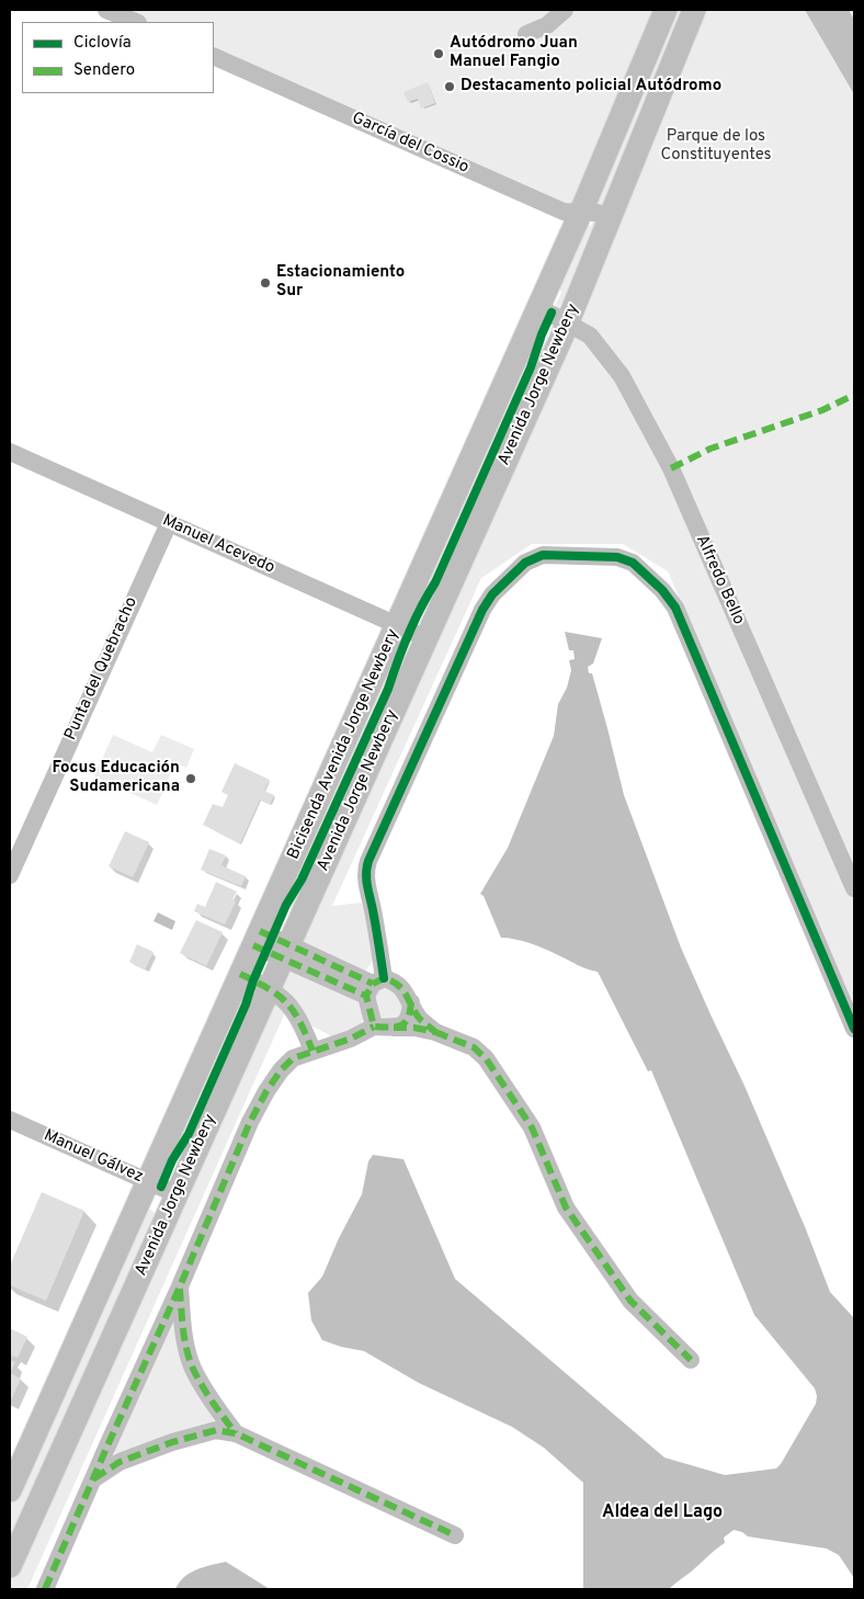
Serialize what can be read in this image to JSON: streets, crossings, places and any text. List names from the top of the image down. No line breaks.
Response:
{"streets":{"main road":["Avenida Jorge Newbery"],"street":["García del Cossio","Manuel Acevedo","Alfredo Bello","Punta del Quebracho","Manuel Gálvez"],"cycle path":["Bicisenda Avenida Jorge Newbery"]},"crossings":[["García del Cossio","Avenida Jorge Newbery"],["Avenida Jorge Newbery","Manuel Acevedo"],["Avenida Jorge Newbery","Alfredo Bello"],["Avenida Jorge Newbery","Manuel Gálvez"],["Manuel Acevedo","Punta del Quebracho"]],"districts":["Aldea del Lago"],"parks":["Parque de los Constituyentes"],"places":["Autódromo Juan Manuel Fangio","Destacamento policial Autódromo","Estacionamiento Sur","Focus Educación Sudamericana"],"legend":["Ciclovía","Sendero"]}
